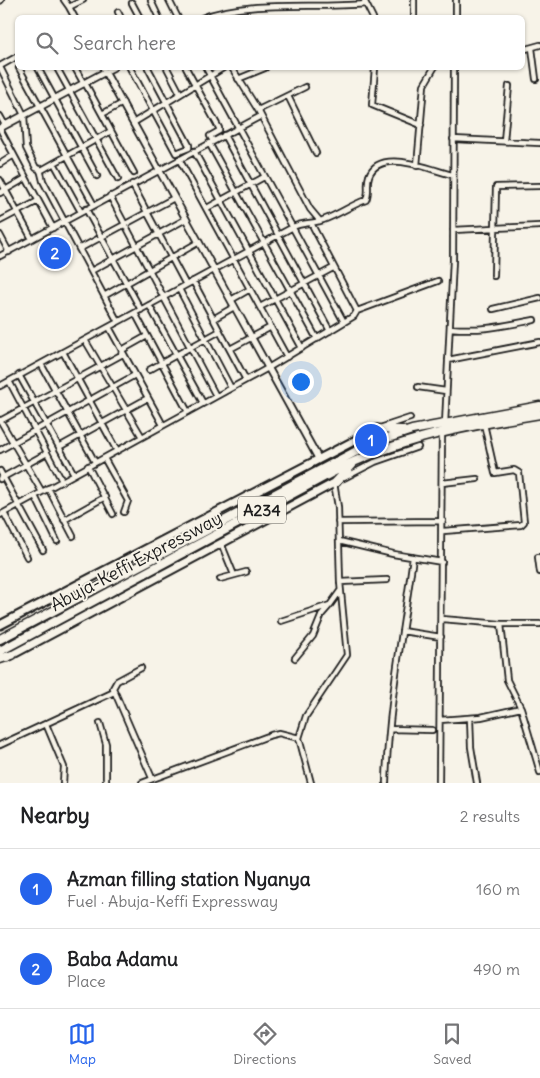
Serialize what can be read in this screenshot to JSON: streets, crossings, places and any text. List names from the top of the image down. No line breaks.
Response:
{"streets":{"highway":["A234","Abuja-Keffi Expressway"]},"page":{"search":"Search here","pins":["2","1"],"heading":["Nearby","2 results"],"list":[{"mark":"1","name":"Azman filling station Nyanya","note":"Fuel · Abuja-Keffi Expressway","value":"160 m"},{"mark":"2","name":"Baba Adamu","note":"Place","value":"490 m"}],"nav":["Map","Directions","Saved"]}}
